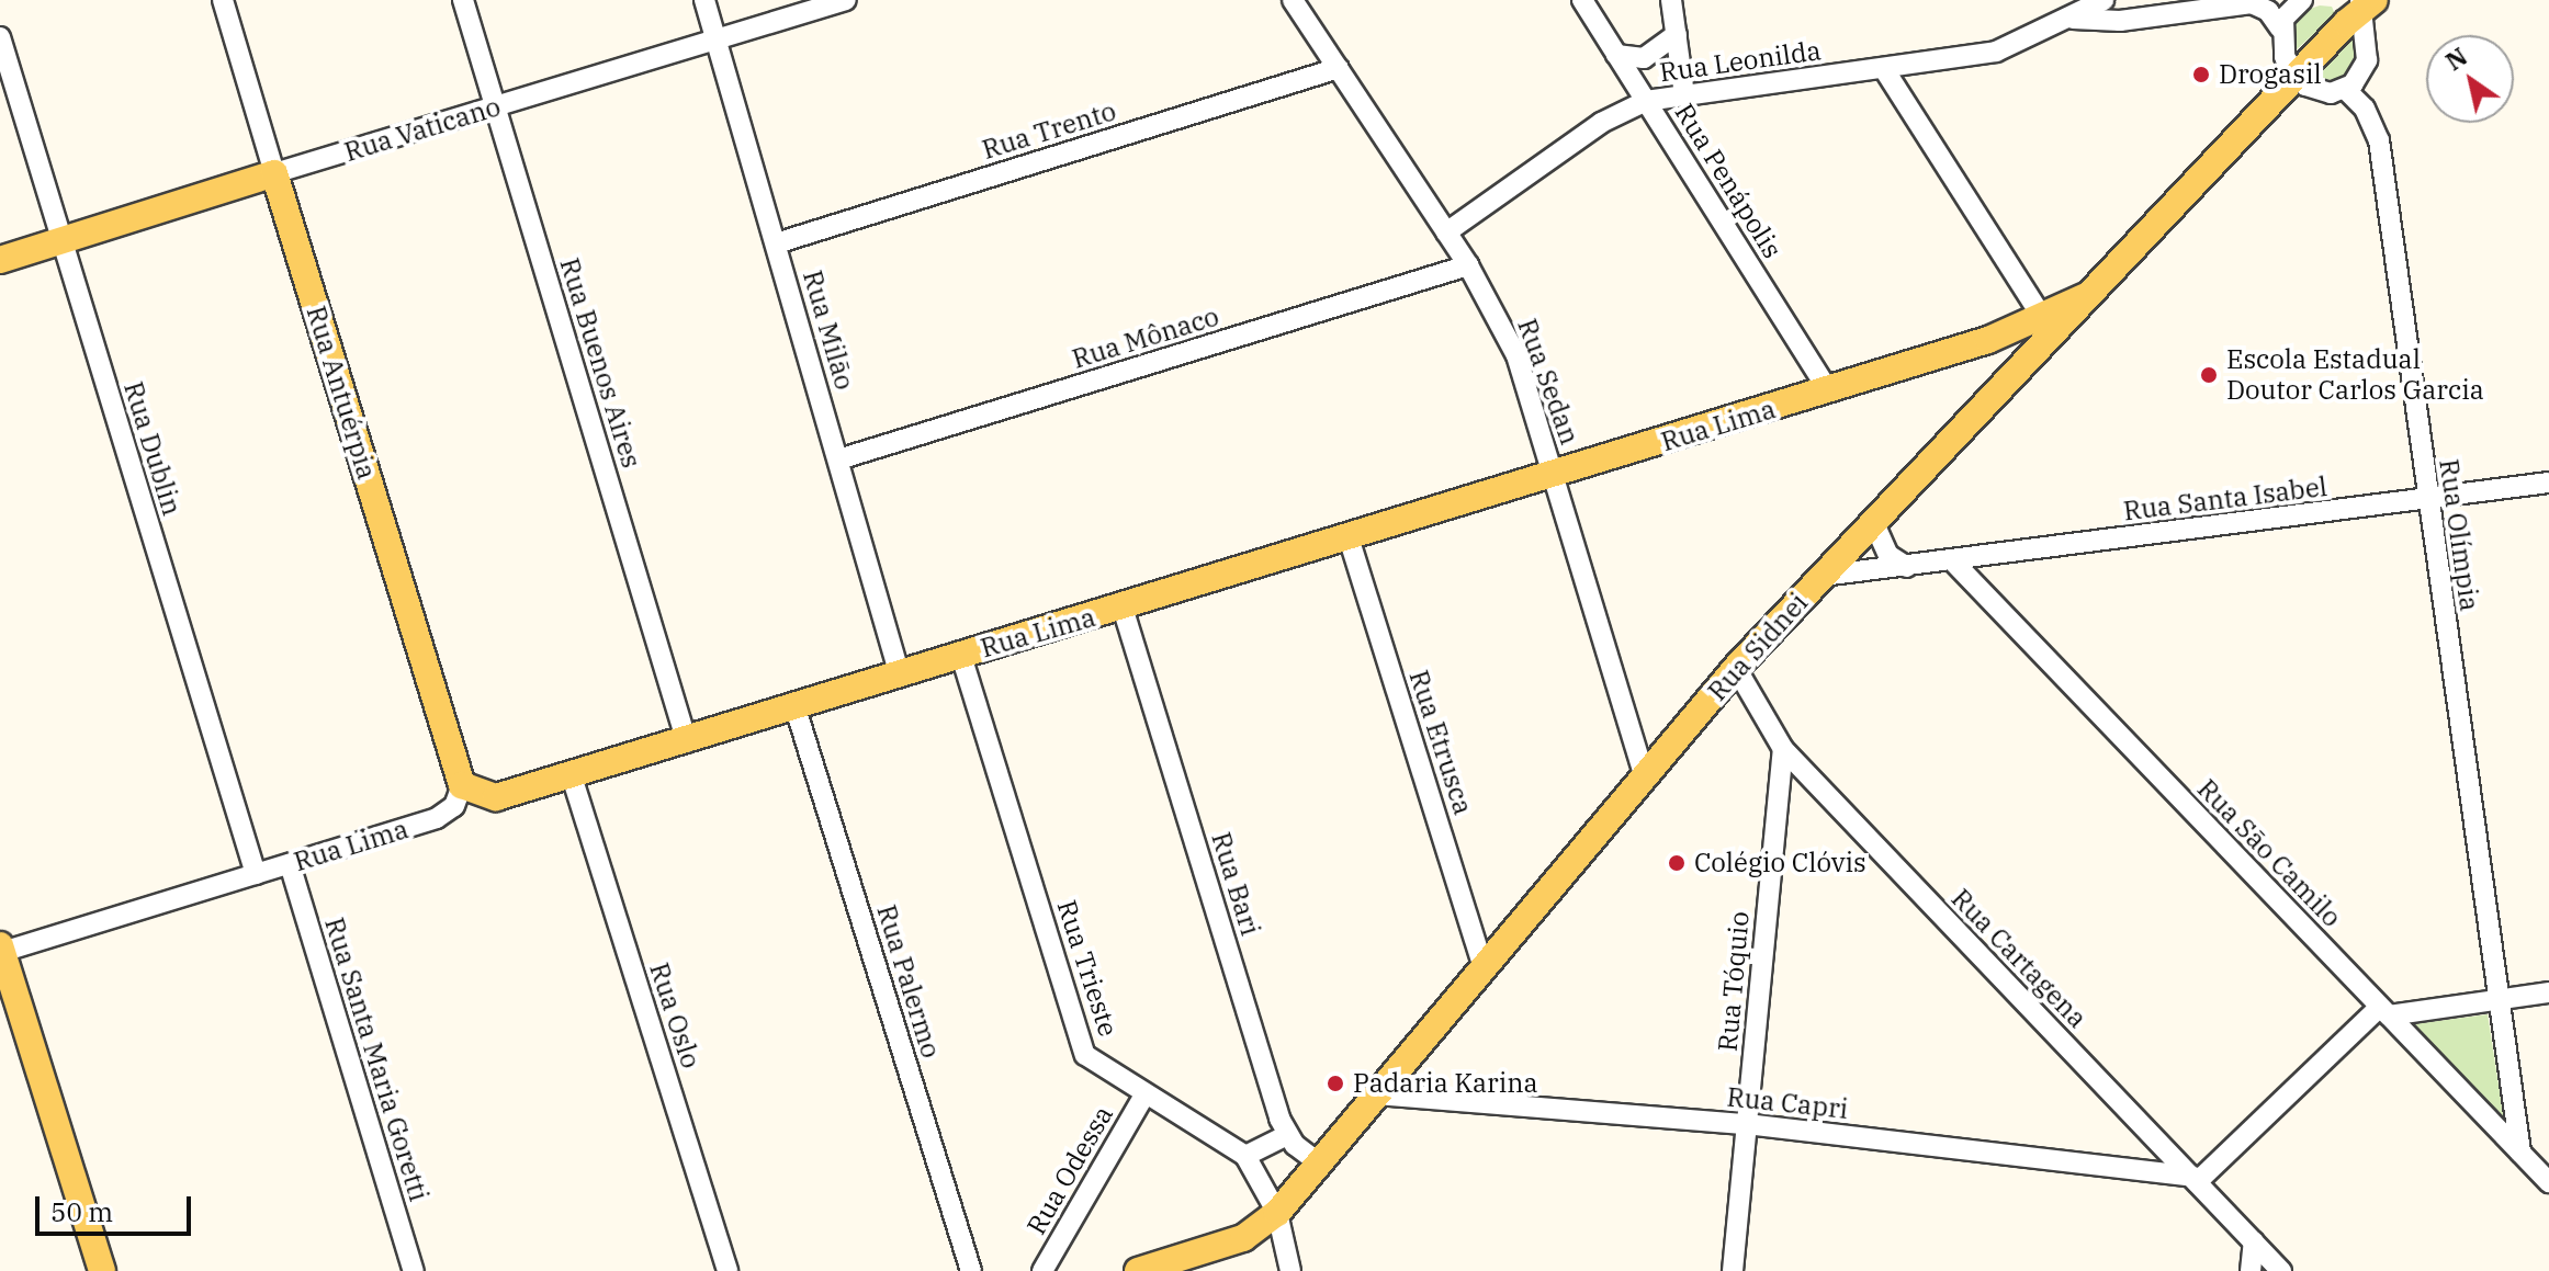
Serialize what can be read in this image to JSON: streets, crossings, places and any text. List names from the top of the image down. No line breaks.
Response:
{"streets":{"main road":["Rua Vaticano","Rua Antuérpia","Rua Lima","Rua Sidnei"],"street":["Rua Leonilda","Rua Trento","Rua Penápolis","Rua Milão","Rua Mônaco","Rua Buenos Aires","Rua Sedan","Rua Dublin","Rua Santa Isabel","Rua Olímpia","Rua Etrusca","Rua São Camilo","Rua Bari","Rua Cartagena","Rua Trieste","Rua Palermo","Rua Tóquio","Rua Oslo","Rua Santa Maria Goretti","Rua Capri","Rua Odessa"]},"crossings":[["Rua Leonilda","Rua Penápolis"],["Rua Leonilda","Rua Sedan"],["Rua Vaticano","Rua Milão"],["Rua Vaticano","Rua Buenos Aires"],["Rua Vaticano","Rua Antuérpia"],["Rua Vaticano","Rua Dublin"],["Rua Trento","Rua Milão"],["Rua Trento","Rua Sedan"],["Rua Penápolis","Rua Lima"],["Rua Milão","Rua Mônaco"],["Rua Milão","Rua Lima"],["Rua Mônaco","Rua Sedan"],["Rua Buenos Aires","Rua Lima"],["Rua Sedan","Rua Lima"],["Rua Sedan","Rua Sidnei"],["Rua Antuérpia","Rua Lima"],["Rua Lima","Rua Dublin"],["Rua Lima","Rua Sidnei"],["Rua Lima","Rua Etrusca"],["Rua Lima","Rua Bari"],["Rua Lima","Rua Trieste"],["Rua Lima","Rua Palermo"],["Rua Lima","Rua Oslo"],["Rua Lima","Rua Santa Maria Goretti"],["Rua Santa Isabel","Rua Olímpia"],["Rua Santa Isabel","Rua Sidnei"],["Rua Santa Isabel","Rua São Camilo"],["Rua Olímpia","Rua São Camilo"],["Rua Sidnei","Rua Etrusca"],["Rua Sidnei","Rua Cartagena"],["Rua Sidnei","Rua Capri"],["Rua Cartagena","Rua Tóquio"],["Rua Cartagena","Rua Capri"],["Rua Trieste","Rua Odessa"],["Rua Tóquio","Rua Capri"]],"places":["Drogasil","Escola Estadual Doutor Carlos Garcia","Colégio Clóvis","Padaria Karina"],"scale_bar":"50 m","north":"top left"}
